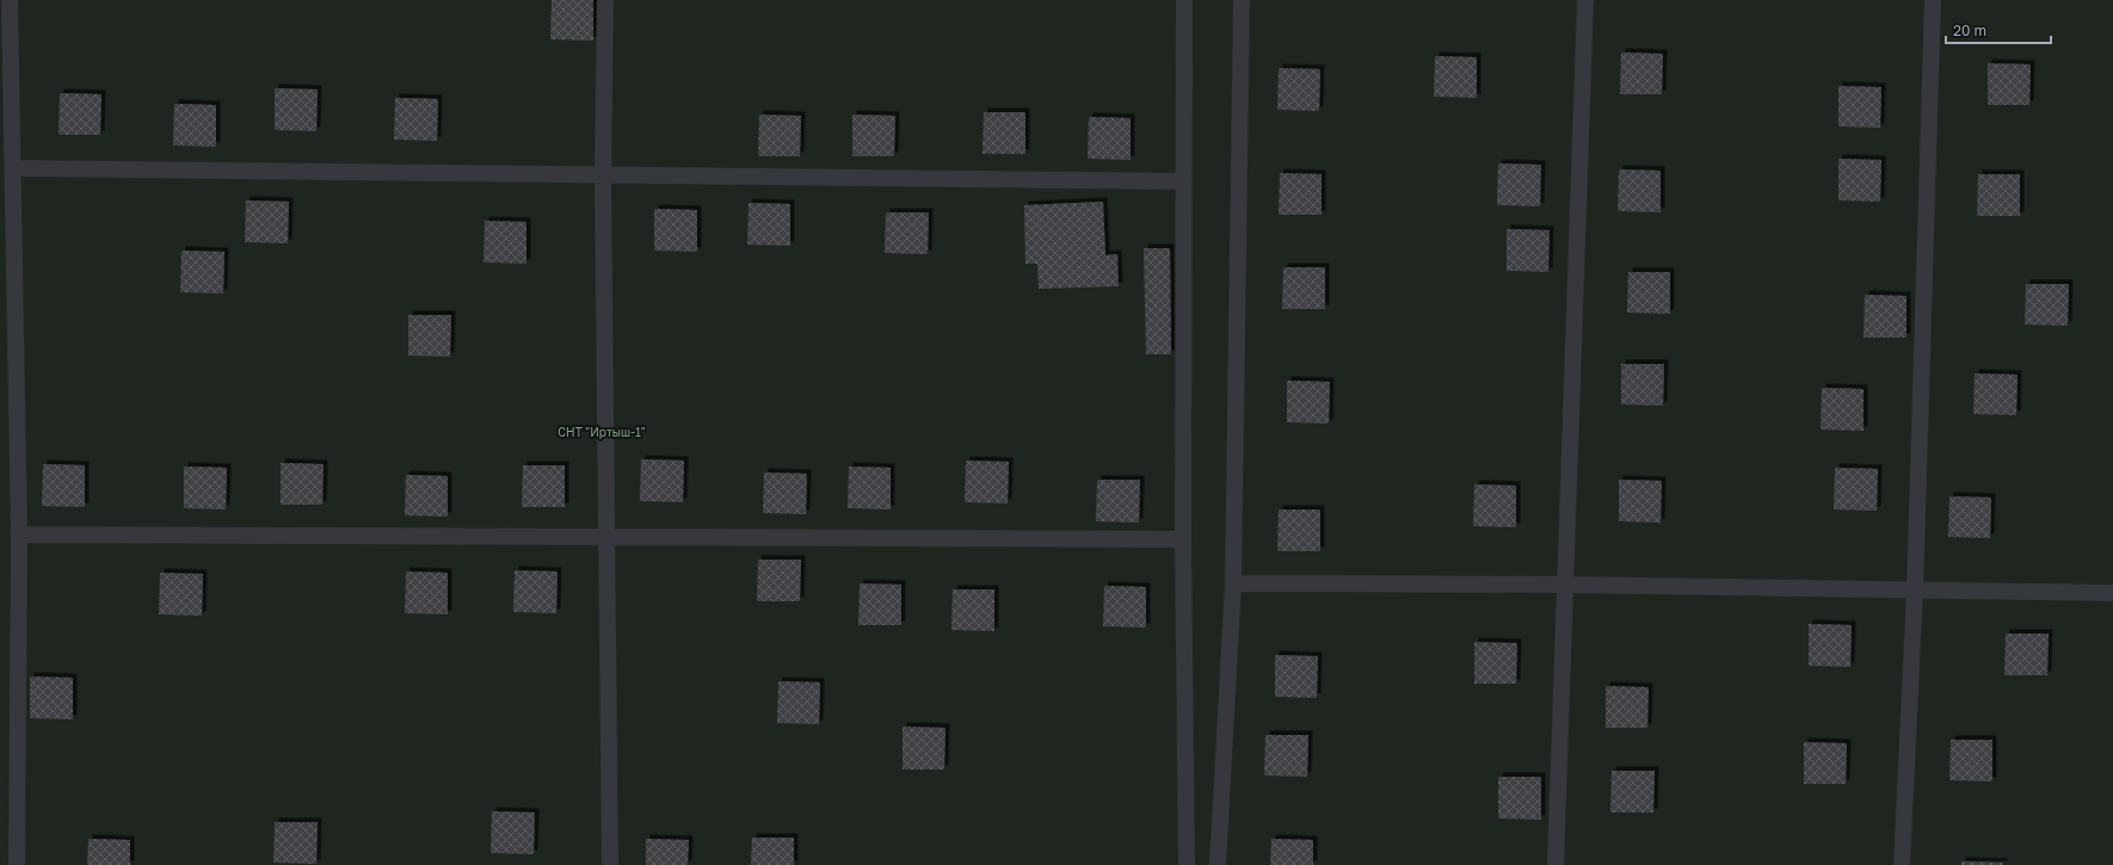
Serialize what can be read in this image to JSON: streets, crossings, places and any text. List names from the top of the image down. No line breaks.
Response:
{"parks":["СНТ \"Иртыш-1\""],"scale_bar":"20 m"}
